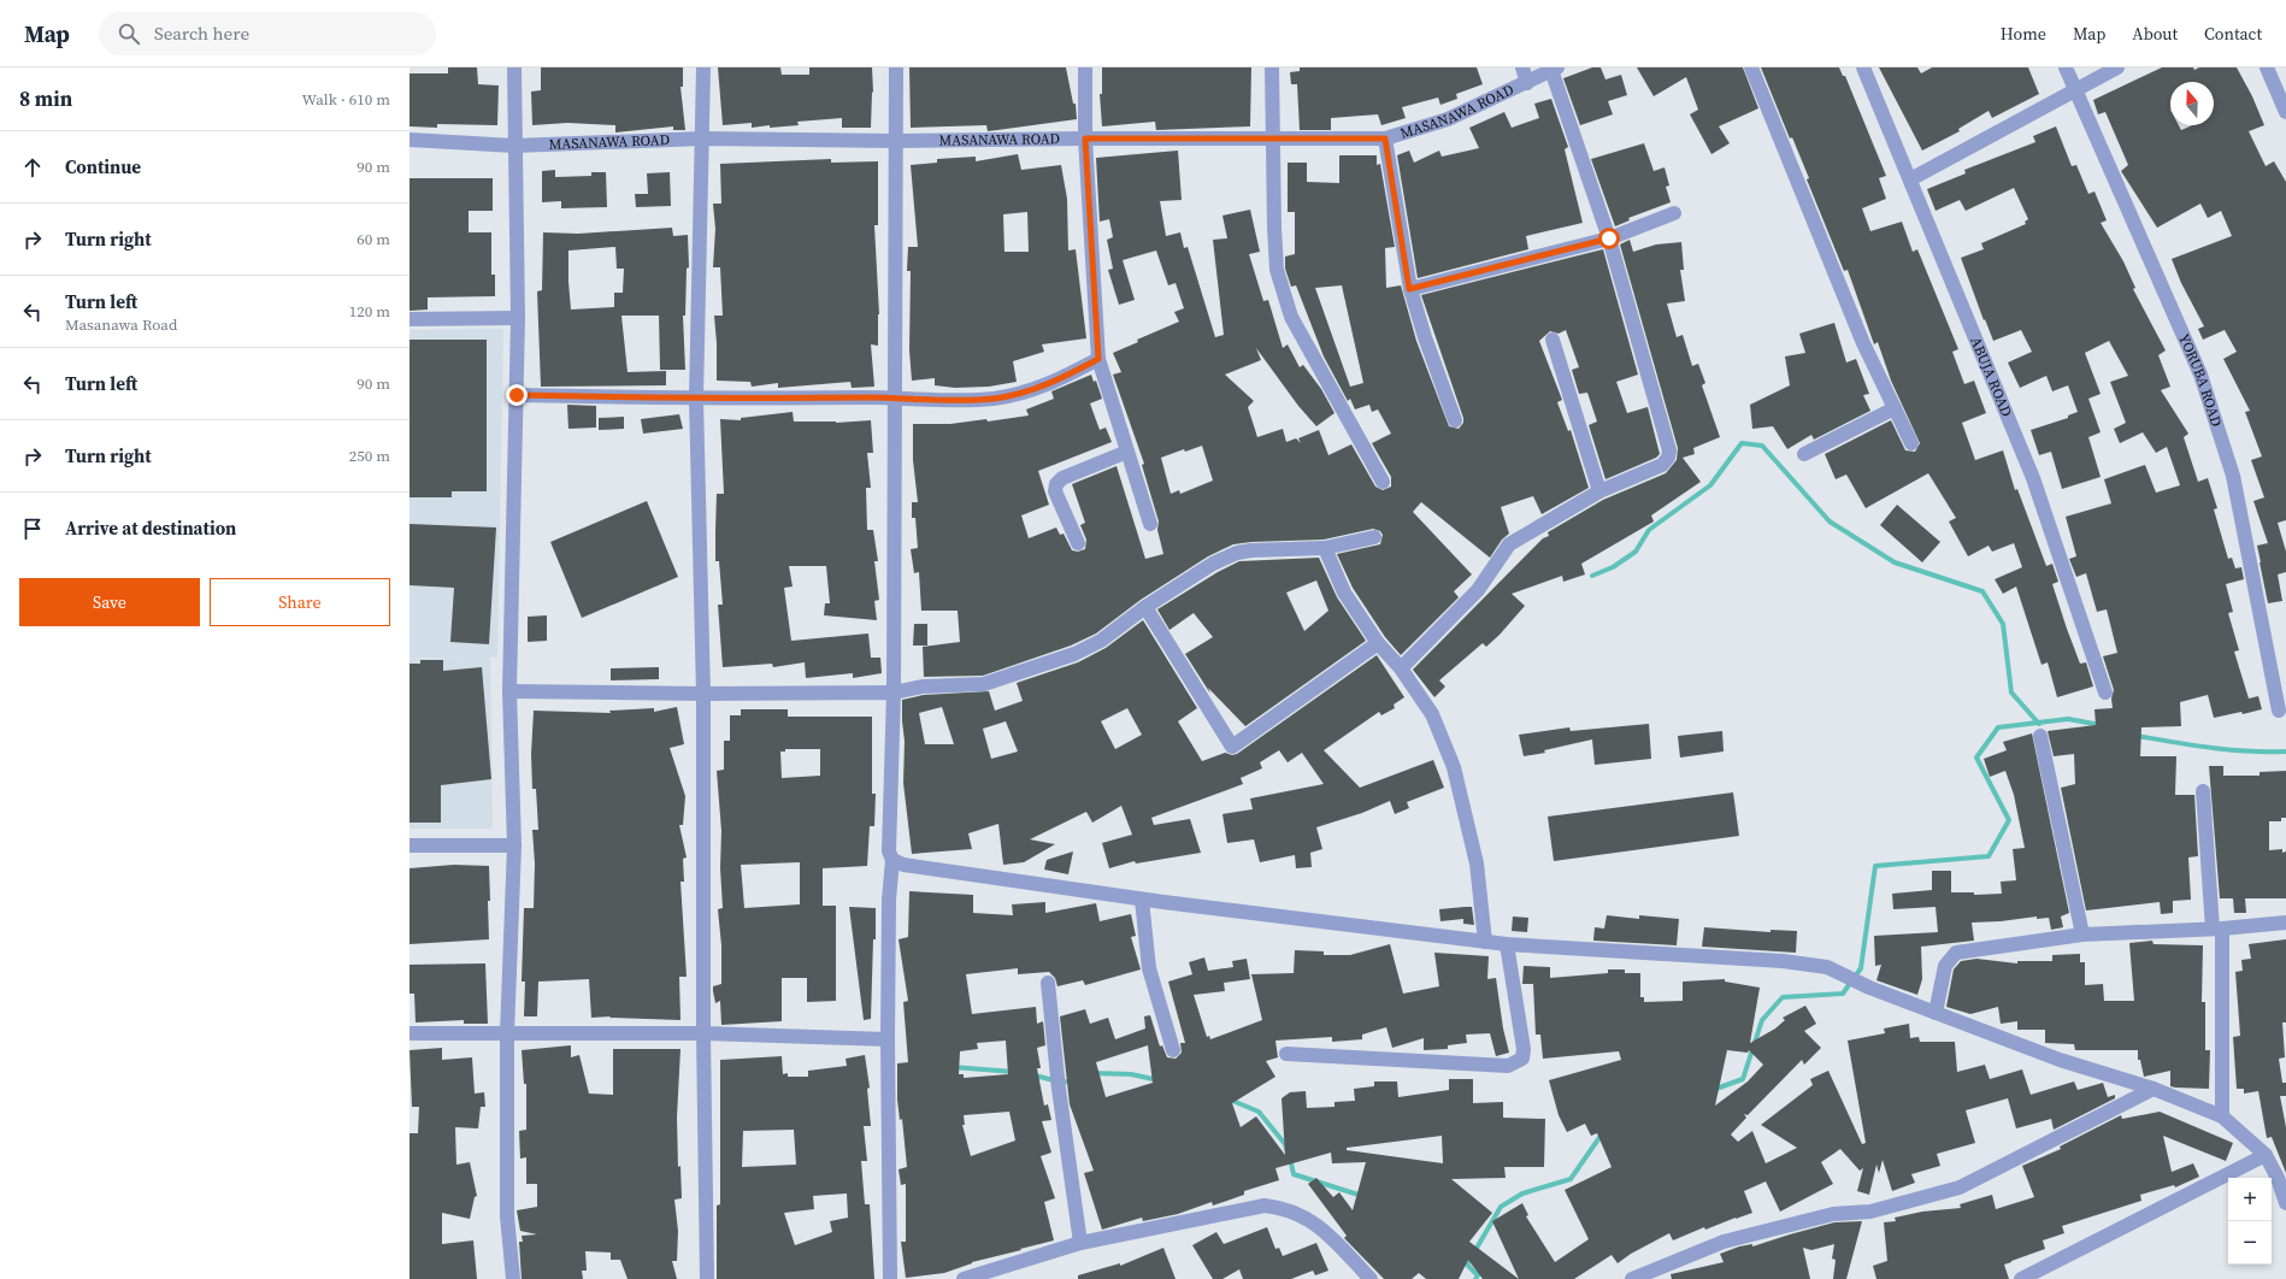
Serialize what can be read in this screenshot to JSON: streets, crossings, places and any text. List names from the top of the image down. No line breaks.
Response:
{"streets":{"street":["MASANAWA ROAD","ABUJA ROAD","YORUBA ROAD"]},"north":"top","page":{"header":"Map","search":"Search here","nav":["Home","Map","About","Contact"],"heading":["8 min","Walk · 610 m"],"list":[["Continue","90 m"],["Turn right","60 m"],["Turn left","Masanawa Road","120 m"],["Turn left","90 m"],["Turn right","250 m"],"Arrive at destination"],"buttons":["Save","Share"],"map_buttons":["+","−"]}}
